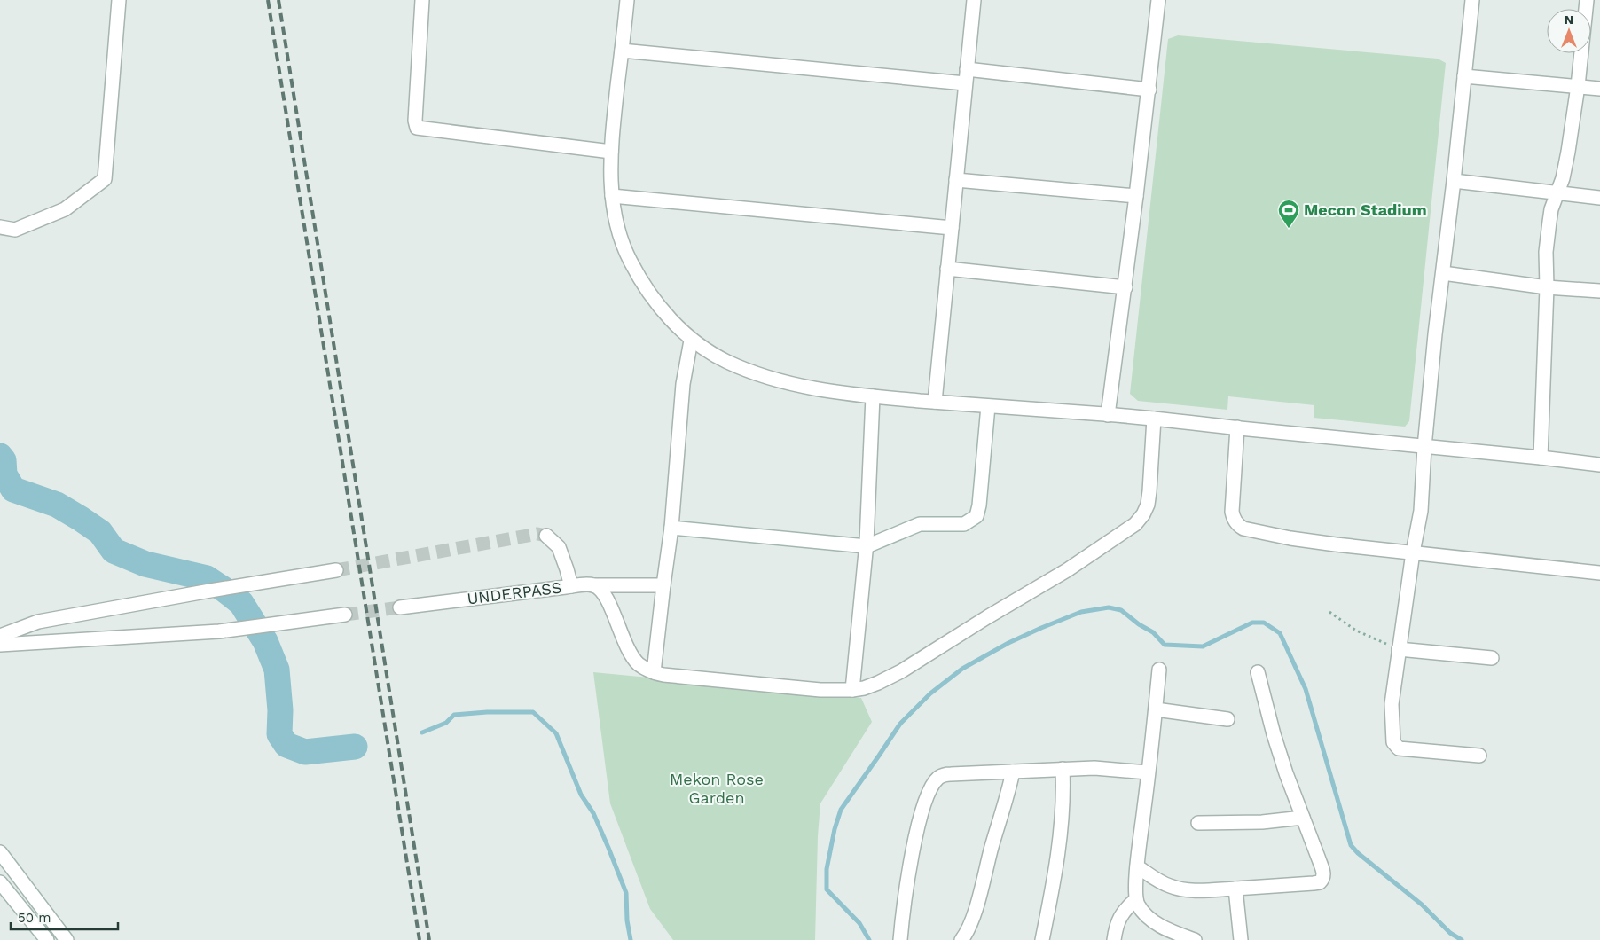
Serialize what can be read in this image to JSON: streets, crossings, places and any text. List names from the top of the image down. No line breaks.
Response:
{"streets":{"street":["UNDERPASS"]},"parks":["Mekon Rose Garden"],"places":{"sports":["Mecon Stadium"]},"scale_bar":"50 m","north":"top"}
